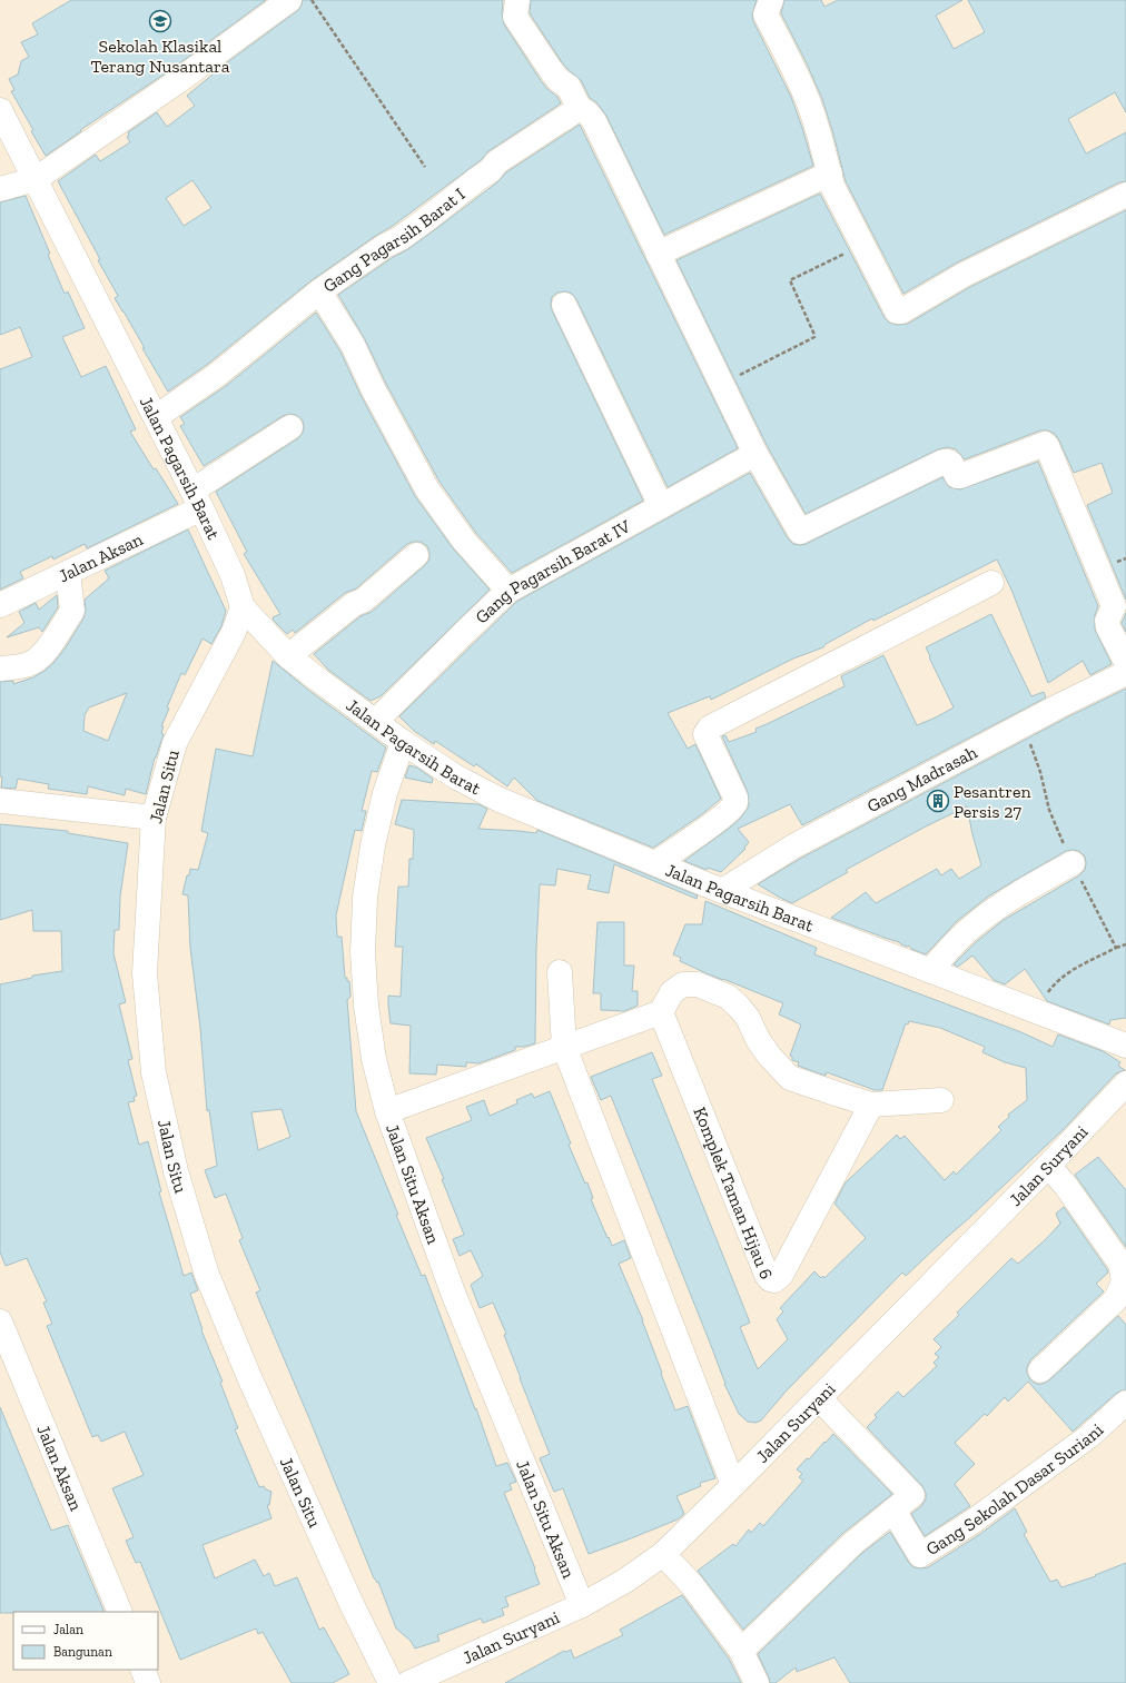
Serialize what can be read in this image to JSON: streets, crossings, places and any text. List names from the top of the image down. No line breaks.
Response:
{"streets":{"street":["Gang Pagarsih Barat I","Jalan Pagarsih Barat","Jalan Aksan","Gang Pagarsih Barat IV","Gang Madrasah","Jalan Situ","Jalan Suryani","Jalan Situ Aksan","Komplek Taman Hijau 6","Gang Sekolah Dasar Suriani"]},"crossings":[["Gang Pagarsih Barat I","Jalan Pagarsih Barat"],["Jalan Pagarsih Barat","Jalan Aksan"],["Jalan Pagarsih Barat","Gang Pagarsih Barat IV"],["Jalan Pagarsih Barat","Gang Madrasah"],["Jalan Pagarsih Barat","Jalan Situ"],["Jalan Pagarsih Barat","Jalan Situ Aksan"],["Jalan Suryani","Jalan Situ Aksan"]],"places":{"school or university":["Sekolah Klasikal Terang Nusantara"],"building":["Pesantren Persis 27"]},"legend":["Jalan","Bangunan"]}
